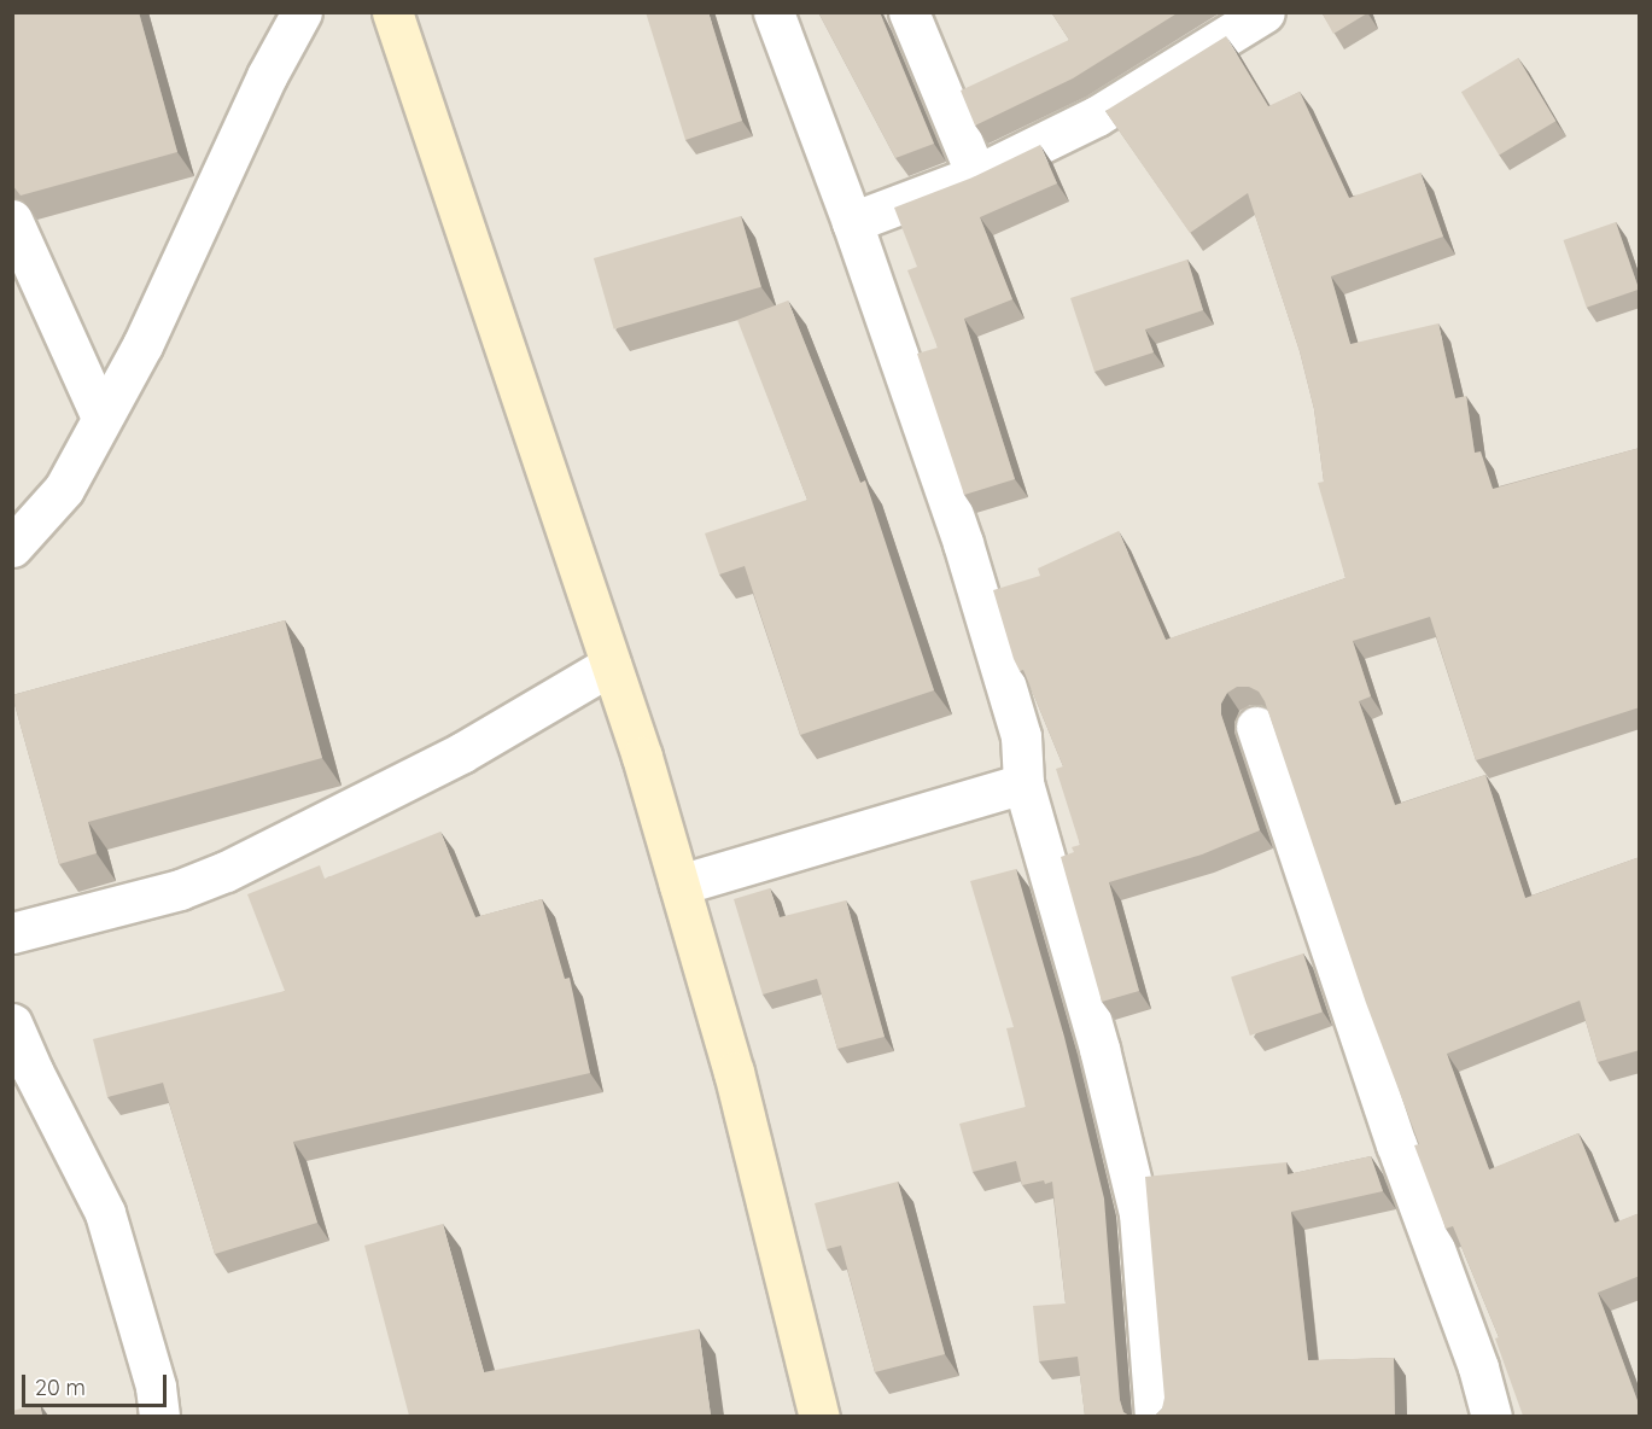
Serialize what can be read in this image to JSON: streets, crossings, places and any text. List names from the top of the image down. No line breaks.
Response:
{"scale_bar":"20 m"}
